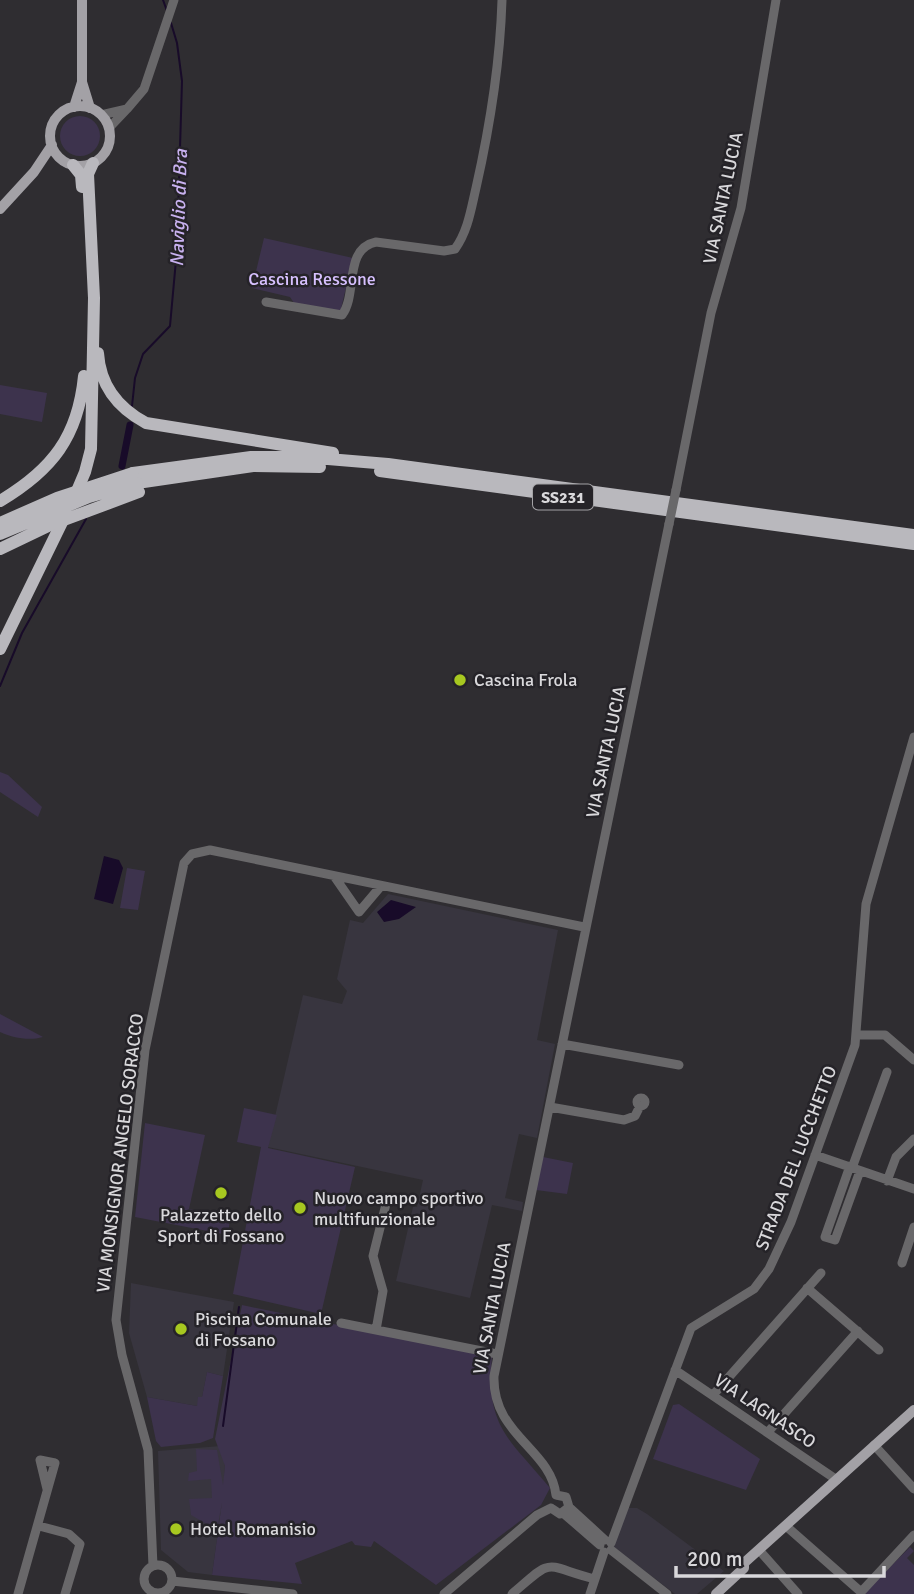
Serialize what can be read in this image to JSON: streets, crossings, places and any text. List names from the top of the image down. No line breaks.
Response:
{"streets":{"highway":["SS231"],"street":["VIA SANTA LUCIA","VIA MONSIGNOR ANGELO SORACCO","STRADA DEL LUCCHETTO","VIA LAGNASCO"]},"crossings":[["VIA SANTA LUCIA","VIA MONSIGNOR ANGELO SORACCO"],["STRADA DEL LUCCHETTO","VIA LAGNASCO"]],"water":["Naviglio di Bra"],"parks":["Cascina Ressone"],"places":["Cascina Frola","Palazzetto dello Sport di Fossano","Nuovo campo sportivo multifunzionale","Piscina Comunale di Fossano","Hotel Romanisio"],"scale_bar":"200 m"}
